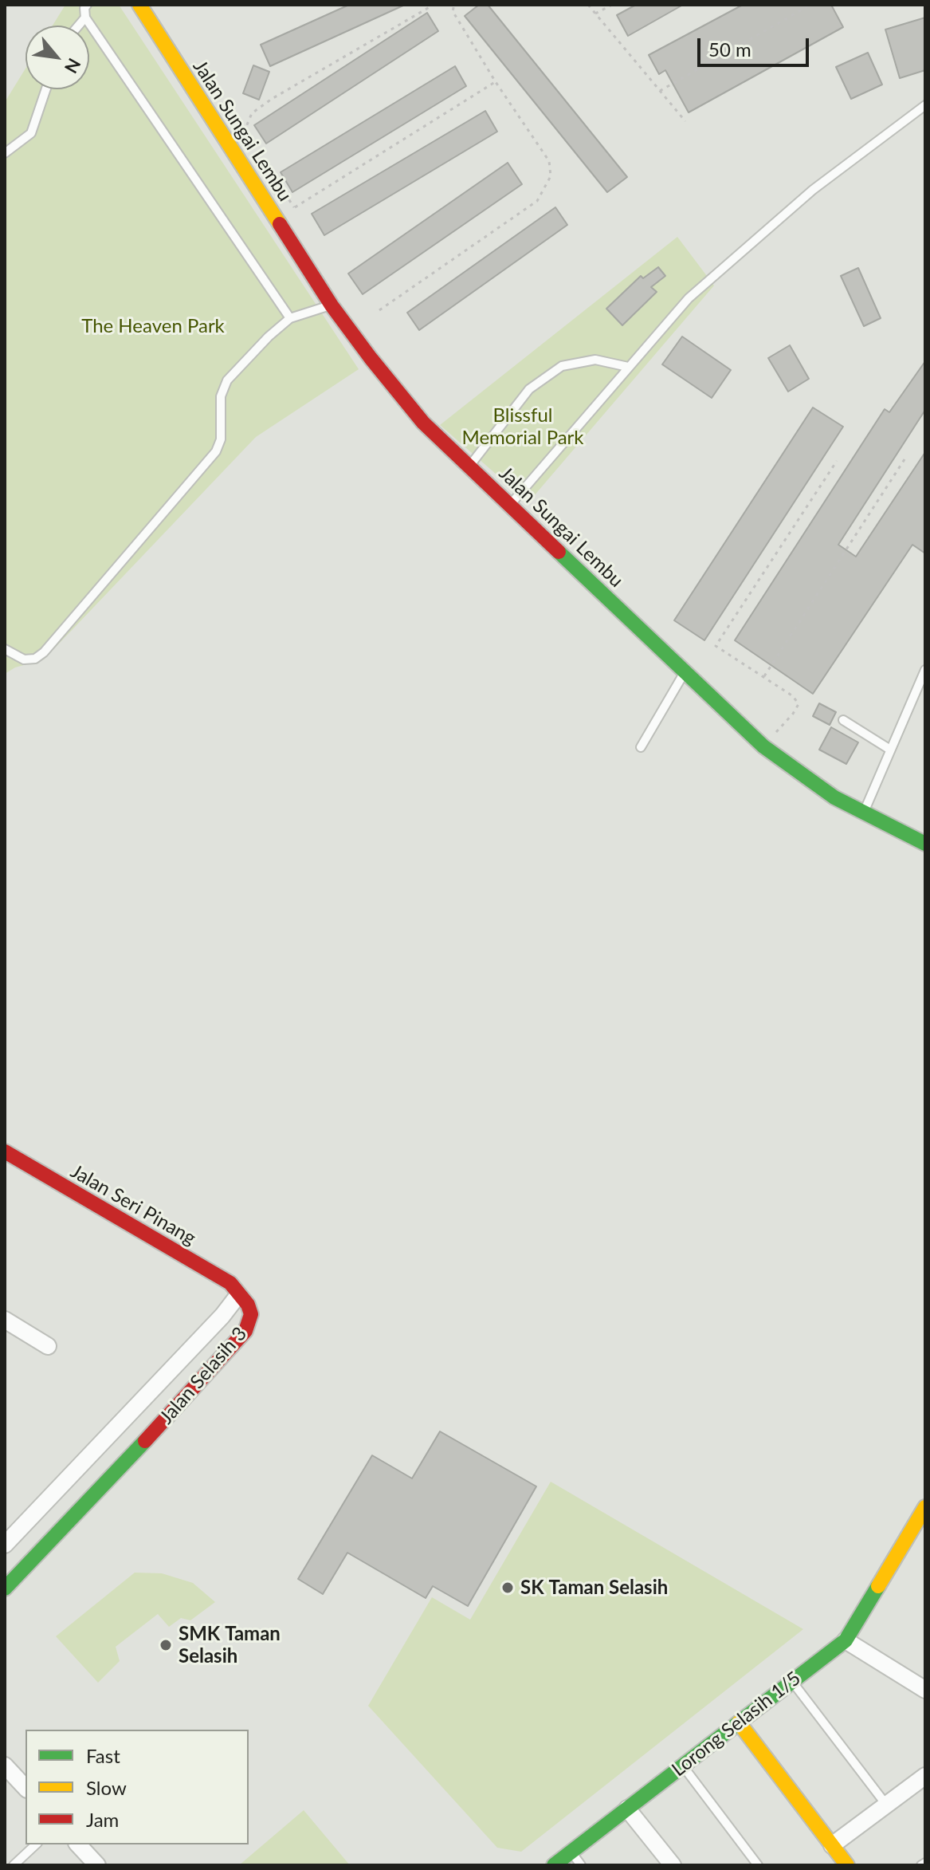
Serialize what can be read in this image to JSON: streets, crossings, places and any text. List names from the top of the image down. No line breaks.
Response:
{"streets":{"street":["Jalan Sungai Lembu","Jalan Seri Pinang","Jalan Selasih 3","Lorong Selasih 1/5"]},"crossings":[["Jalan Seri Pinang","Jalan Selasih 3"]],"parks":["The Heaven Park","Blissful Memorial Park"],"places":["SK Taman Selasih","SMK Taman Selasih"],"legend":["Fast","Slow","Jam"],"scale_bar":"50 m","north":"bottom right"}
